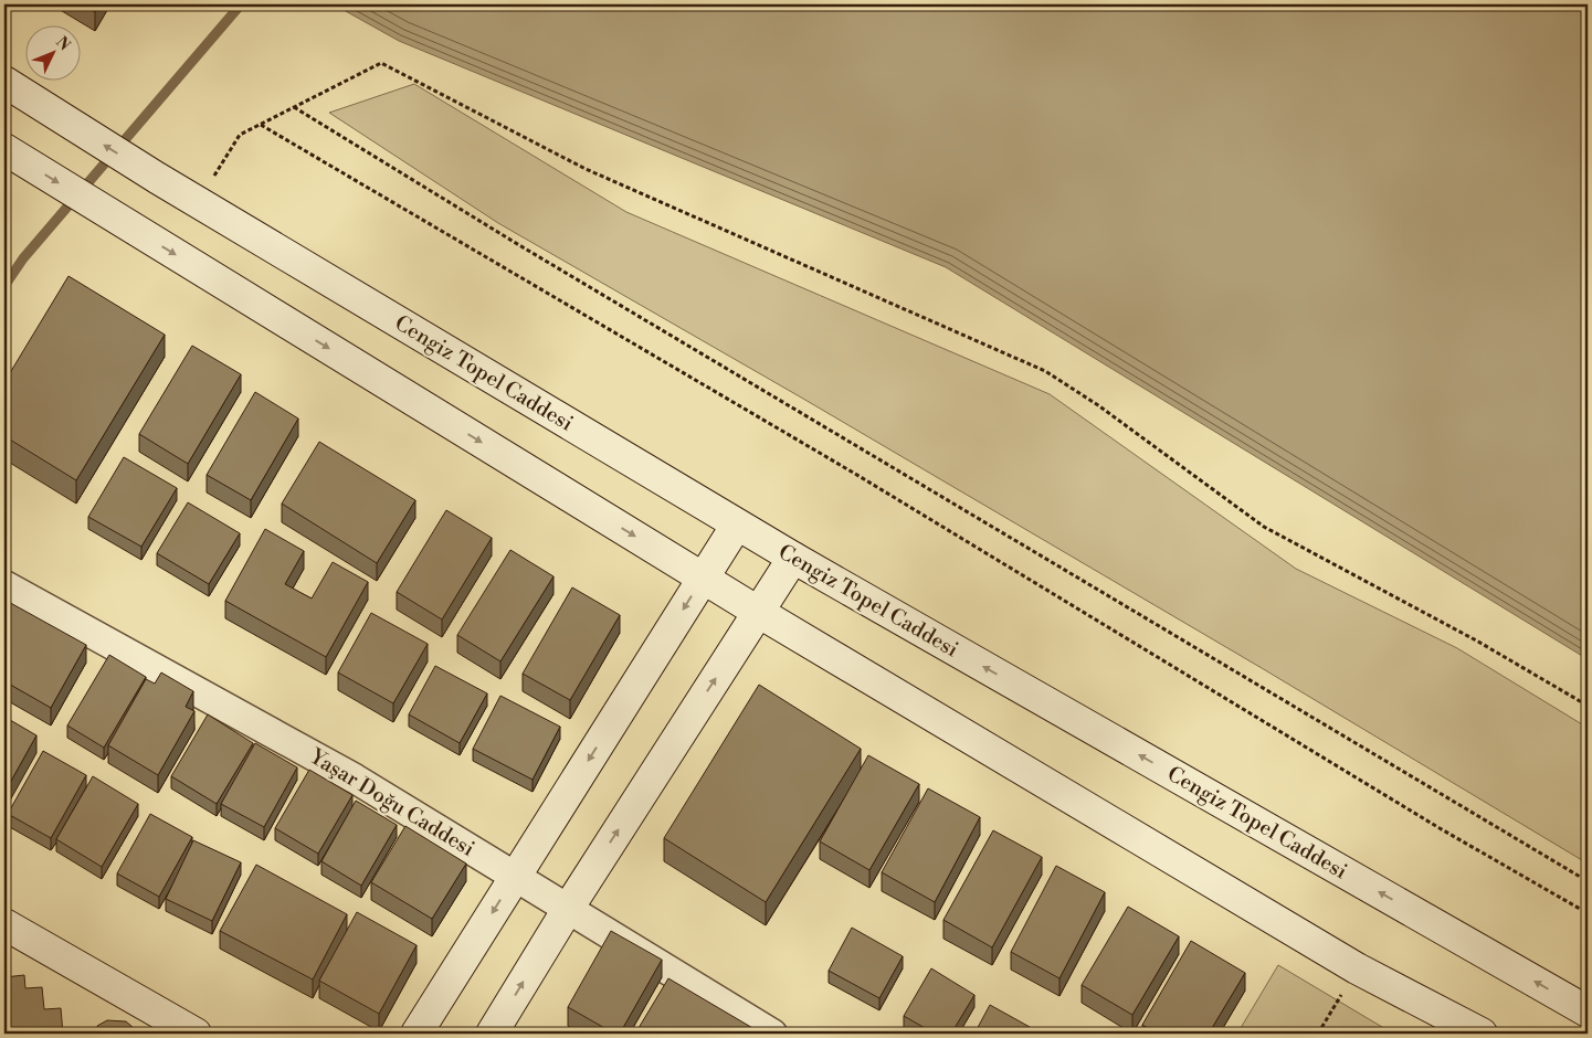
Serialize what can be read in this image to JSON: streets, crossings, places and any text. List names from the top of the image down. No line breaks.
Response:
{"streets":{"street":["Cengiz Topel Caddesi","Yaşar Doğu Caddesi"]},"north":"top right"}
